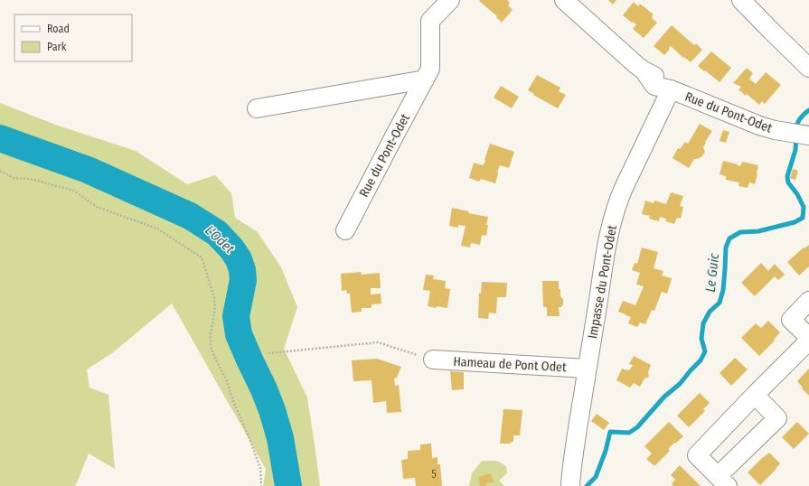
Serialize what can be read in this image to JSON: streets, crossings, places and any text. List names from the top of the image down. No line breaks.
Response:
{"streets":{"street":["Rue du Pont-Odet","Impasse du Pont-Odet","Hameau de Pont Odet"]},"crossings":[["Rue du Pont-Odet","Impasse du Pont-Odet"],["Impasse du Pont-Odet","Hameau de Pont Odet"]],"water":["L'Odet","Le Guic"],"house_numbers":["5"],"legend":["Road","Park"]}
